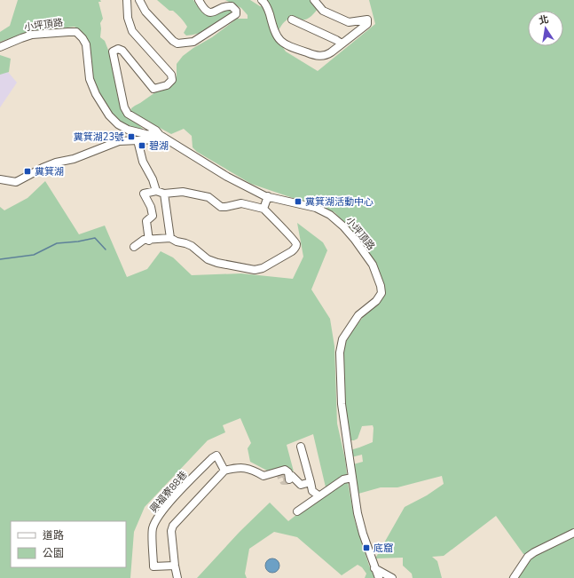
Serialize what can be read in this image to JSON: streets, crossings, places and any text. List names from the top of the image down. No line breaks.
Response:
{"streets":{"street":["小坪頂路","興福寮88巷"]},"places":{"transit":["糞箕湖23號","碧湖","糞箕湖","糞箕湖活動中心","底窟"]},"legend":["道路","公園"],"north":"top"}
